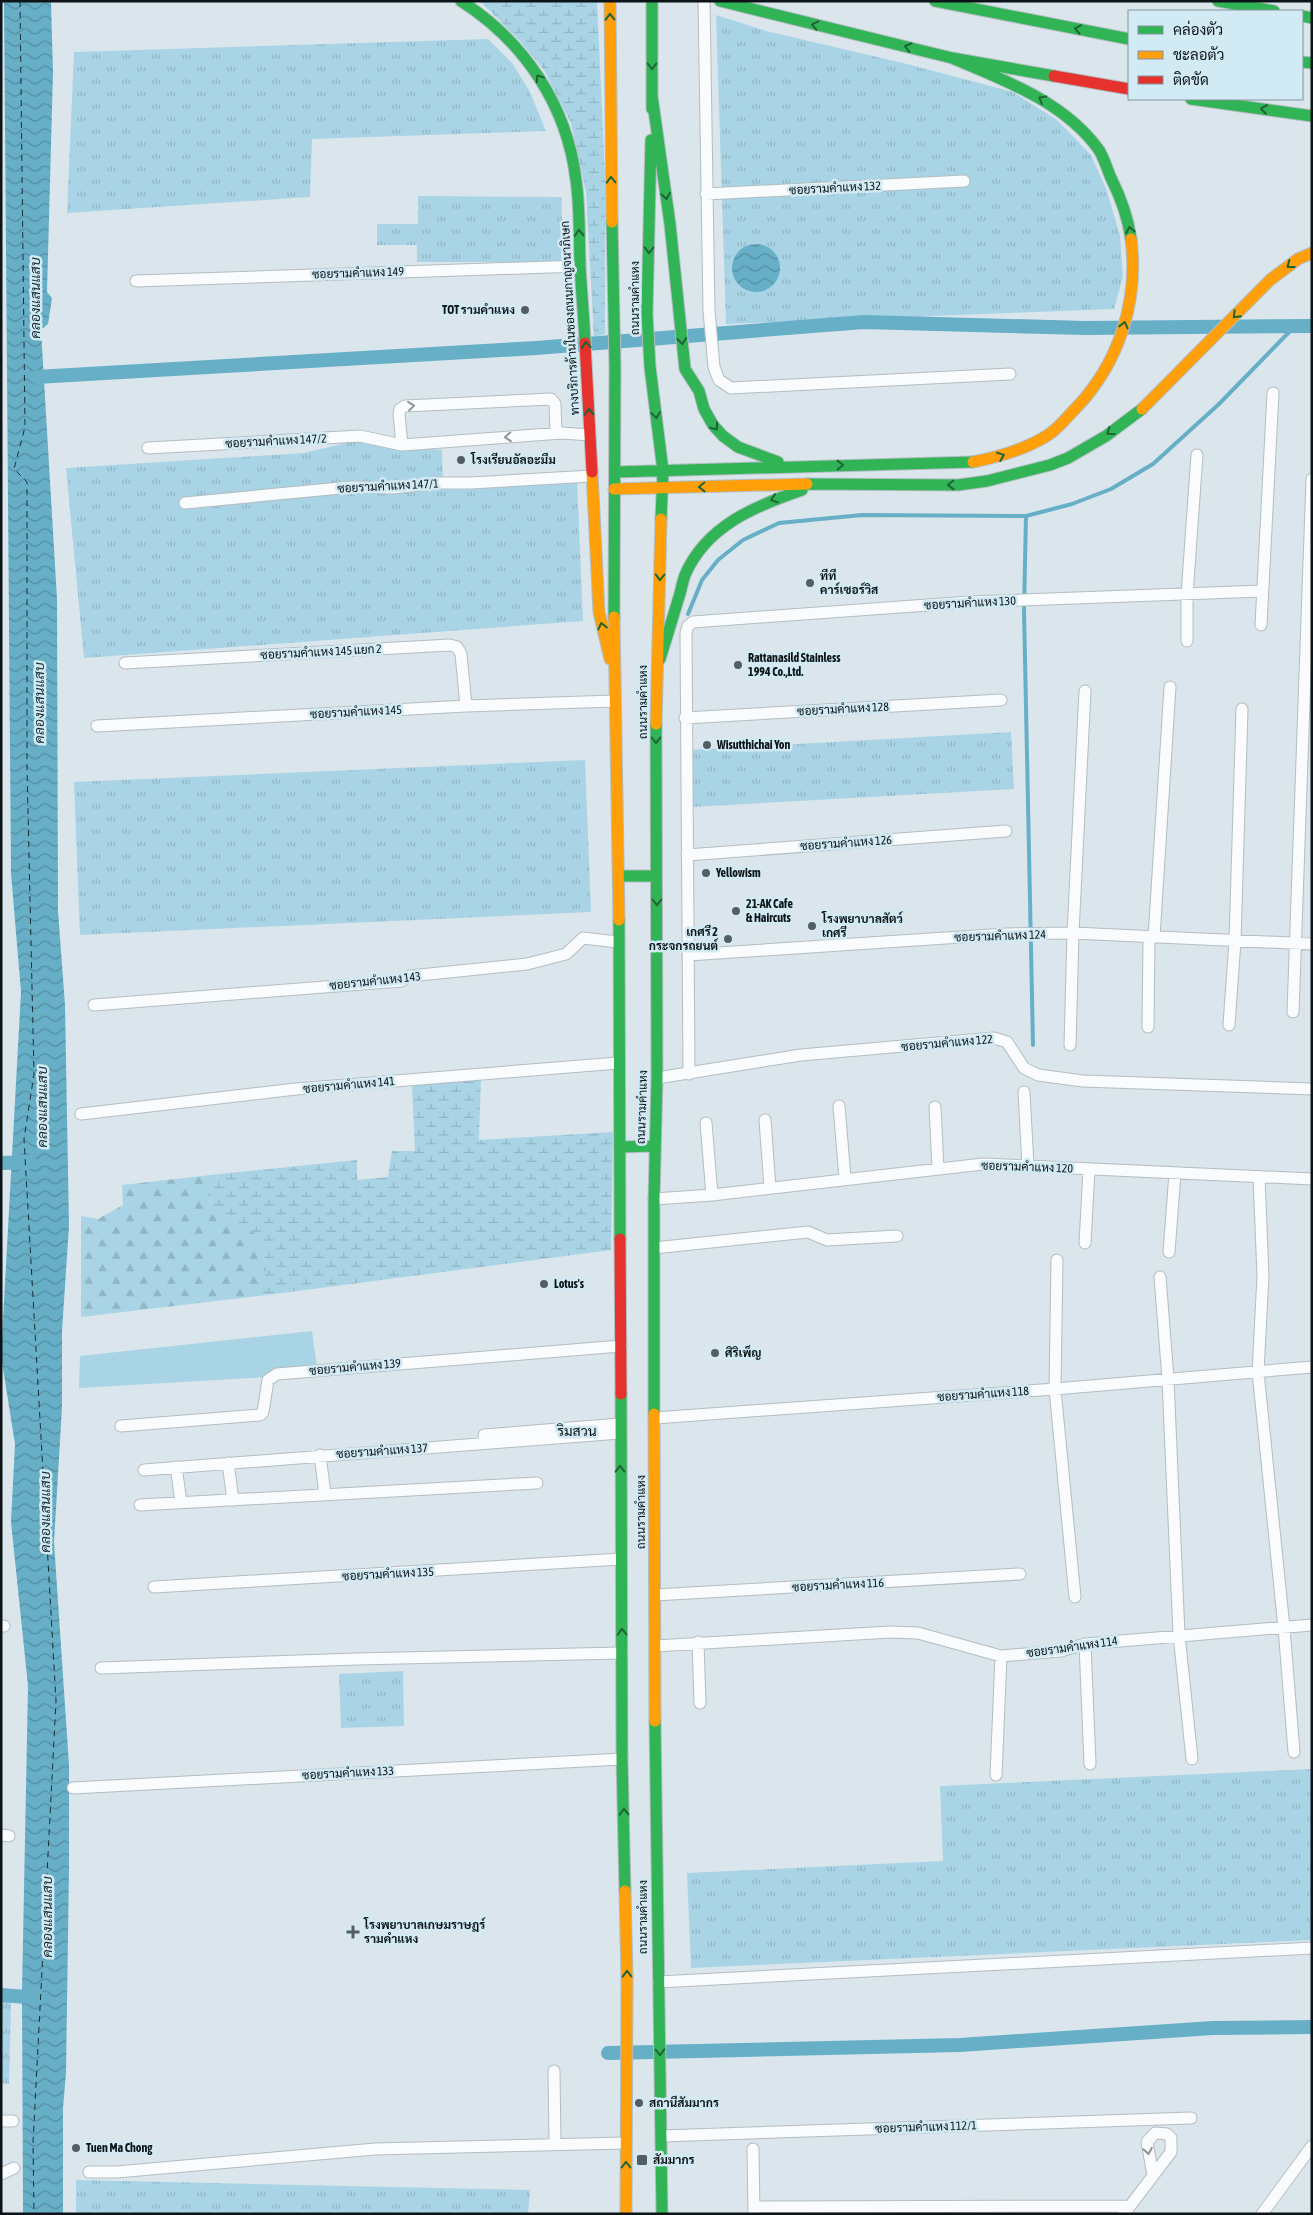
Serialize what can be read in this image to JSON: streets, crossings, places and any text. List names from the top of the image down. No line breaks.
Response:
{"streets":{"main road":["ถนนรามคำแหง","ทางบริการด้านในของถนนกาญจนาภิเษก"],"street":["ซอยรามคำแหง 132","ซอยรามคำแหง 149","ซอยรามคำแหง 147/2","ซอยรามคำแหง 147/1","ซอยรามคำแหง 130","ซอยรามคำแหง 145 แยก 2","ซอยรามคำแหง 128","ซอยรามคำแหง 145","ซอยรามคำแหง 126","ซอยรามคำแหง 124","ซอยรามคำแหง 143","ซอยรามคำแหง 122","ซอยรามคำแหง 141","ซอยรามคำแหง 120","ซอยรามคำแหง 139","ซอยรามคำแหง 118","ซอยรามคำแหง 137","ซอยรามคำแหง 135","ซอยรามคำแหง 116","ซอยรามคำแหง 114","ซอยรามคำแหง 133","ซอยรามคำแหง 112/1"]},"crossings":[["ซอยรามคำแหง 149","ทางบริการด้านในของถนนกาญจนาภิเษก"],["ถนนรามคำแหง","ทางบริการด้านในของถนนกาญจนาภิเษก"],["ถนนรามคำแหง","ซอยรามคำแหง 145"],["ถนนรามคำแหง","ซอยรามคำแหง 143"],["ถนนรามคำแหง","ซอยรามคำแหง 122"],["ถนนรามคำแหง","ซอยรามคำแหง 141"],["ถนนรามคำแหง","ซอยรามคำแหง 120"],["ถนนรามคำแหง","ซอยรามคำแหง 139"],["ถนนรามคำแหง","ซอยรามคำแหง 118"],["ถนนรามคำแหง","ซอยรามคำแหง 137"],["ถนนรามคำแหง","ซอยรามคำแหง 135"],["ถนนรามคำแหง","ซอยรามคำแหง 116"],["ถนนรามคำแหง","ซอยรามคำแหง 114"],["ถนนรามคำแหง","ซอยรามคำแหง 133"],["ถนนรามคำแหง","ซอยรามคำแหง 112/1"],["ทางบริการด้านในของถนนกาญจนาภิเษก","ซอยรามคำแหง 147/2"],["ทางบริการด้านในของถนนกาญจนาภิเษก","ซอยรามคำแหง 147/1"],["ซอยรามคำแหง 130","ซอยรามคำแหง 128"],["ซอยรามคำแหง 145 แยก 2","ซอยรามคำแหง 145"]],"districts":["ริมสวน"],"water":["คลองแสนแสบ"],"places":{"other":["TOT รามคำแหง","โรงเรียนอัลอะมีม","ทีที คาร์เซอร์วิส","Rattanasild Stainless 1994 Co.,Ltd.","Wisutthichai Yon","Yellowism","21-AK Cafe & Haircuts","โรงพยาบาลสัตว์ เกศรี","เกศรี 2 กระจกรถยนต์","Lotus's","ศิริเพ็ญ","สถานีสัมมากร","Tuen Ma Chong"],"health":["โรงพยาบาลเกษมราษฎร์ รามคำแหง"],"transit":["สัมมากร"]},"legend":["คล่องตัว","ชะลอตัว","ติดขัด"]}
